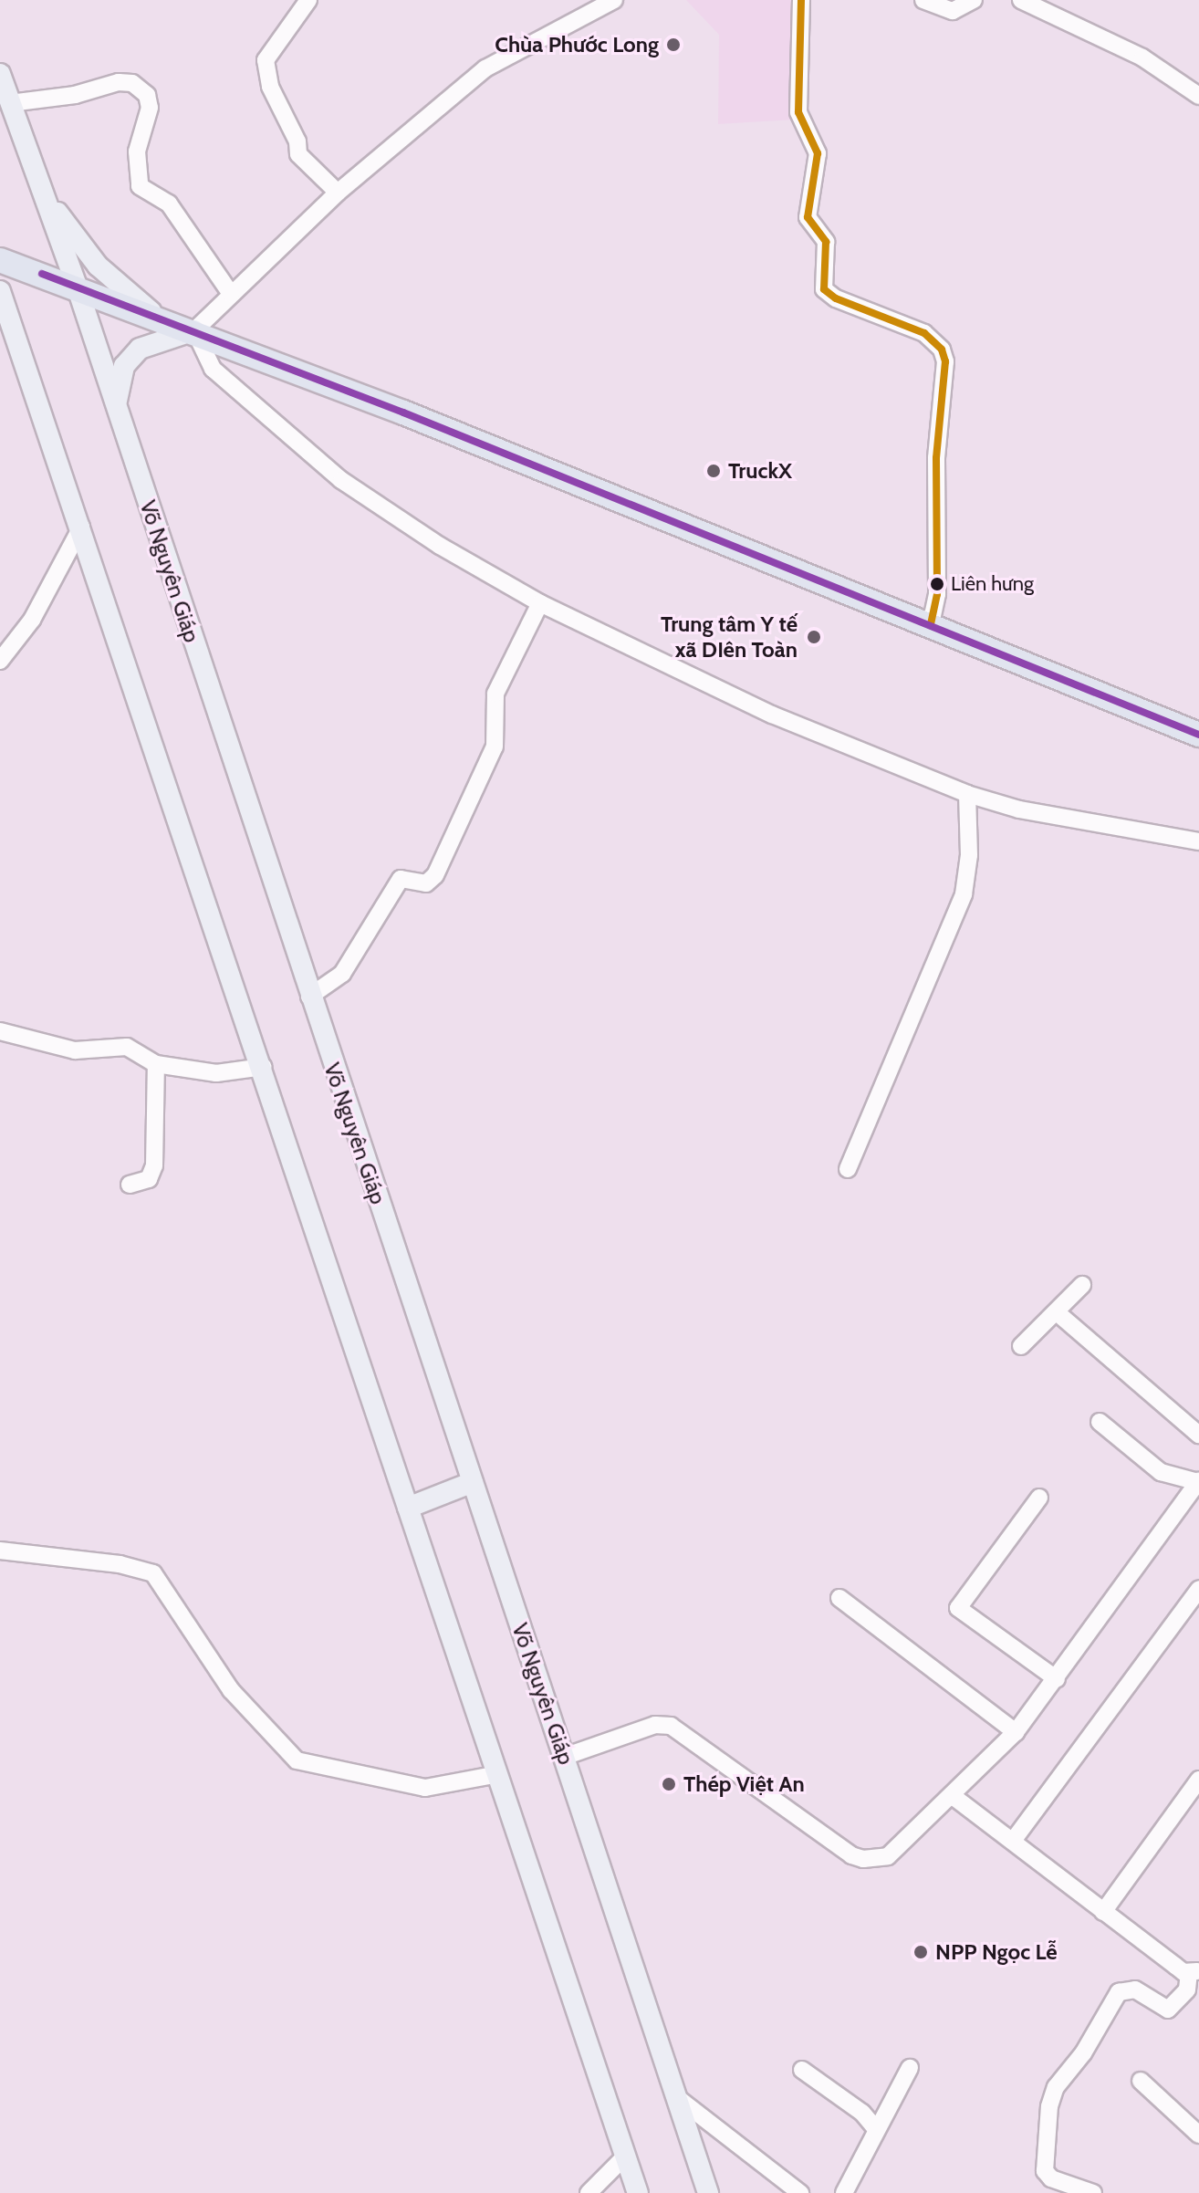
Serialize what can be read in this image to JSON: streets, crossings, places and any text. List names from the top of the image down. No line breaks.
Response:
{"streets":{"main road":["Võ Nguyên Giáp"]},"places":["Chùa Phước Long","TruckX","Liên hưng","Trung tâm Y tế xã DIên Toàn","Thép Việt An","NPP Ngọc Lễ"]}
